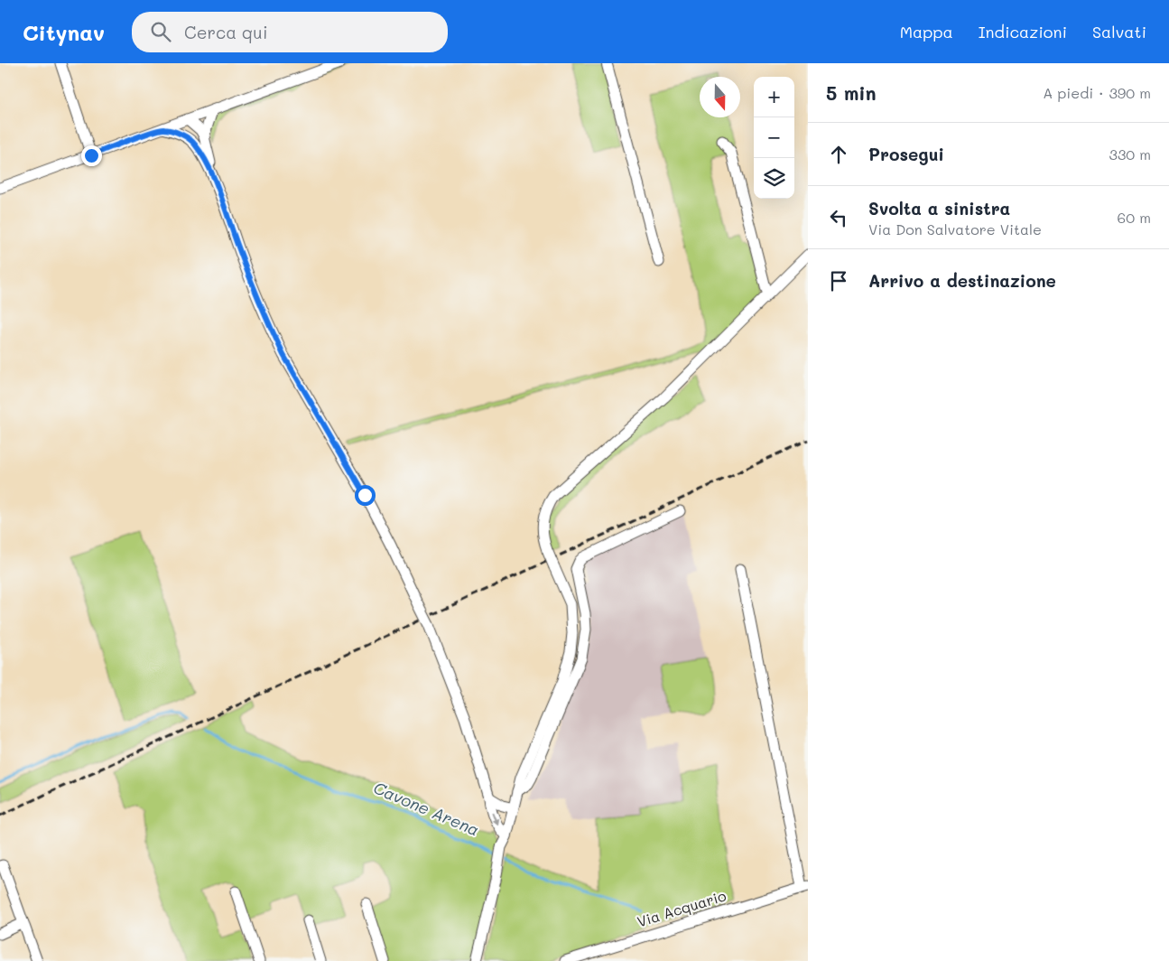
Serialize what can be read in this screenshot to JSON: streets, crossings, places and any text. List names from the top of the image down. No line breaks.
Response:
{"streets":{"street":["Via Acquario"]},"water":["Cavone Arena"],"north":"bottom","page":{"header":"Citynav","search":"Cerca qui","nav":["Mappa","Indicazioni","Salvati"],"heading":["5 min","A piedi · 390 m"],"map_buttons":["+","−"],"list":[["Prosegui","330 m"],["Svolta a sinistra","Via Don Salvatore Vitale","60 m"],"Arrivo a destinazione"]}}
